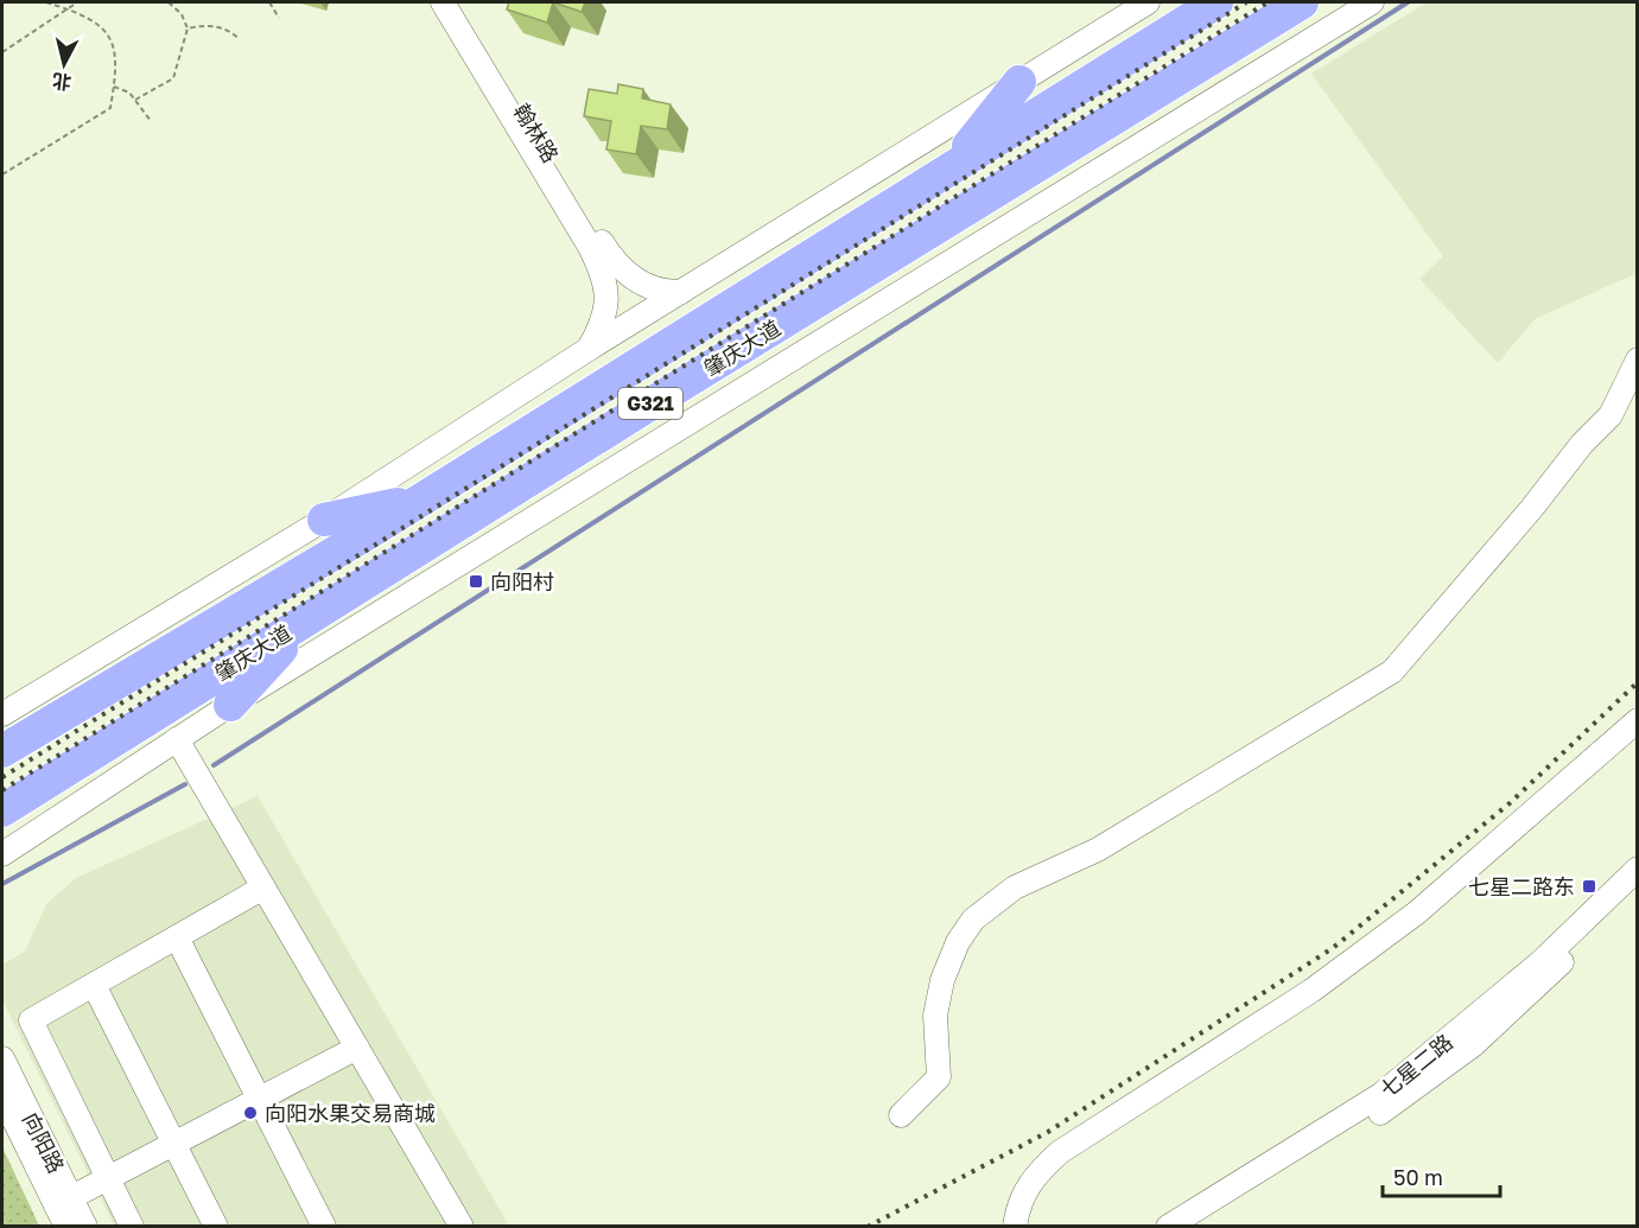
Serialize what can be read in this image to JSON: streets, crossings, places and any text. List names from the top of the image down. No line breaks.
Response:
{"streets":{"highway":["肇庆大道","G321"],"street":["翰林路","七星二路","向阳路"]},"places":{"transit":["向阳村","七星二路东"],"other":["向阳水果交易商城"]},"scale_bar":"50 m","north":"bottom"}
